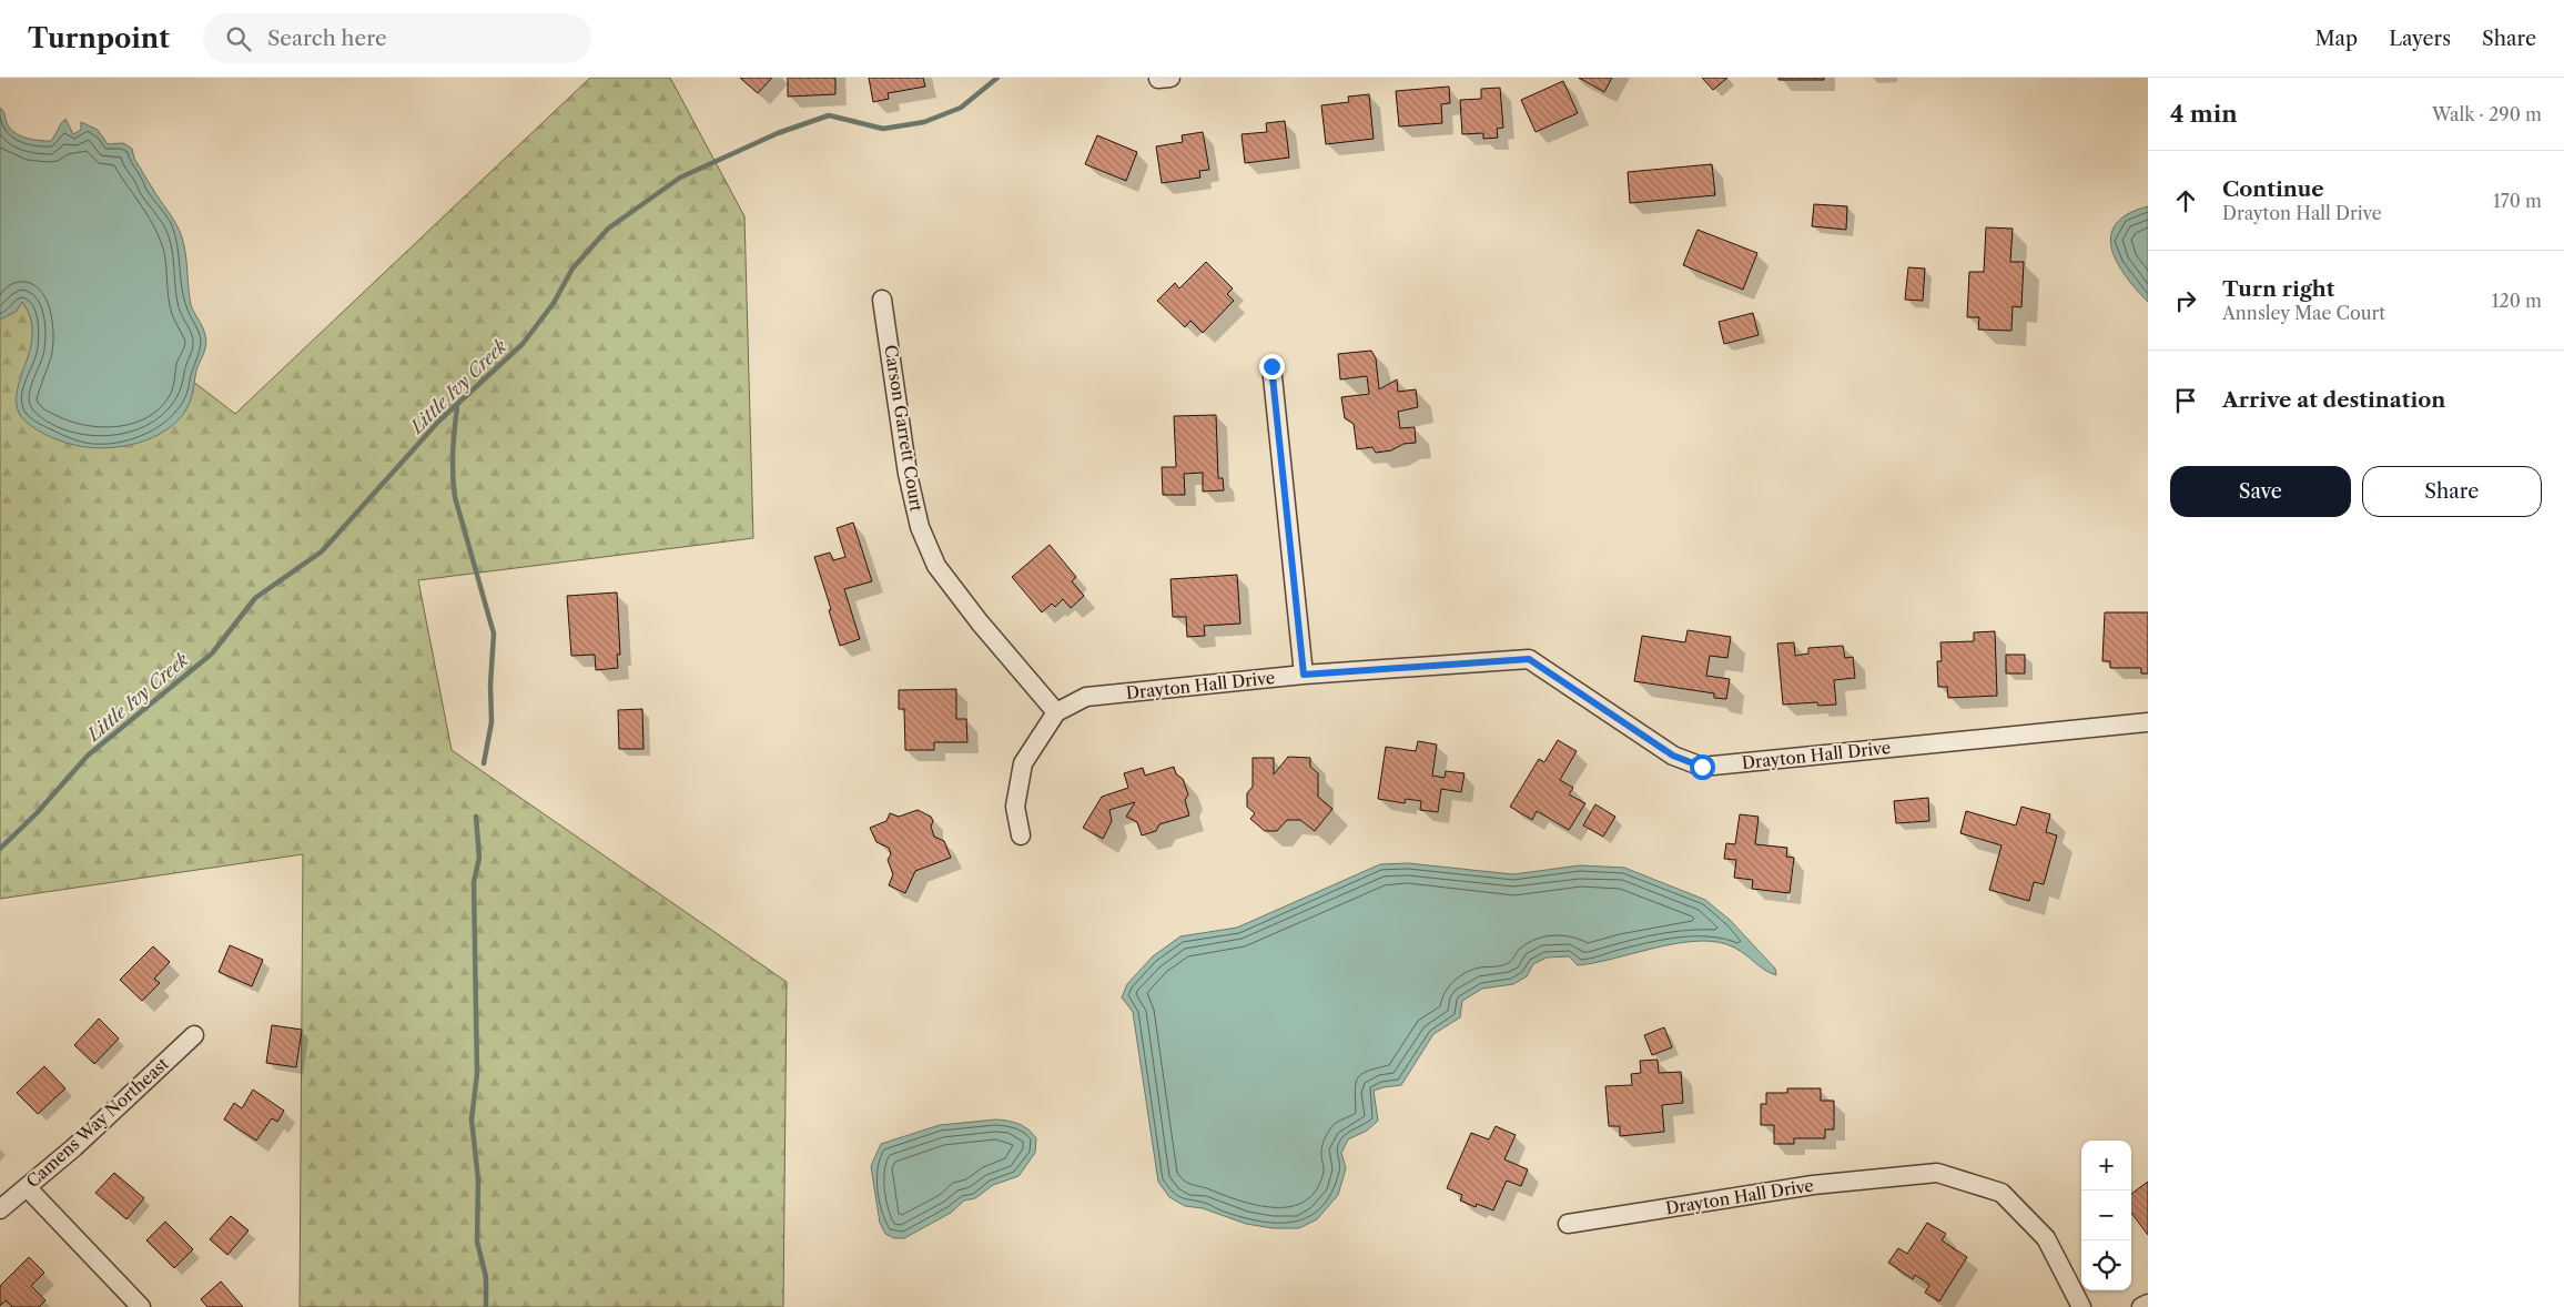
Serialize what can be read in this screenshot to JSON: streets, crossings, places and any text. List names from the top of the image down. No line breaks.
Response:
{"streets":{"street":["Carson Garrett Court","Drayton Hall Drive","Camens Way Northeast"]},"crossings":[["Carson Garrett Court","Drayton Hall Drive"]],"water":["Little Ivy Creek"],"page":{"header":"Turnpoint","search":"Search here","nav":["Map","Layers","Share"],"heading":["4 min","Walk · 290 m"],"list":[["Continue","Drayton Hall Drive","170 m"],["Turn right","Annsley Mae Court","120 m"],"Arrive at destination"],"buttons":["Save","Share"],"map_buttons":["+","−"]}}
